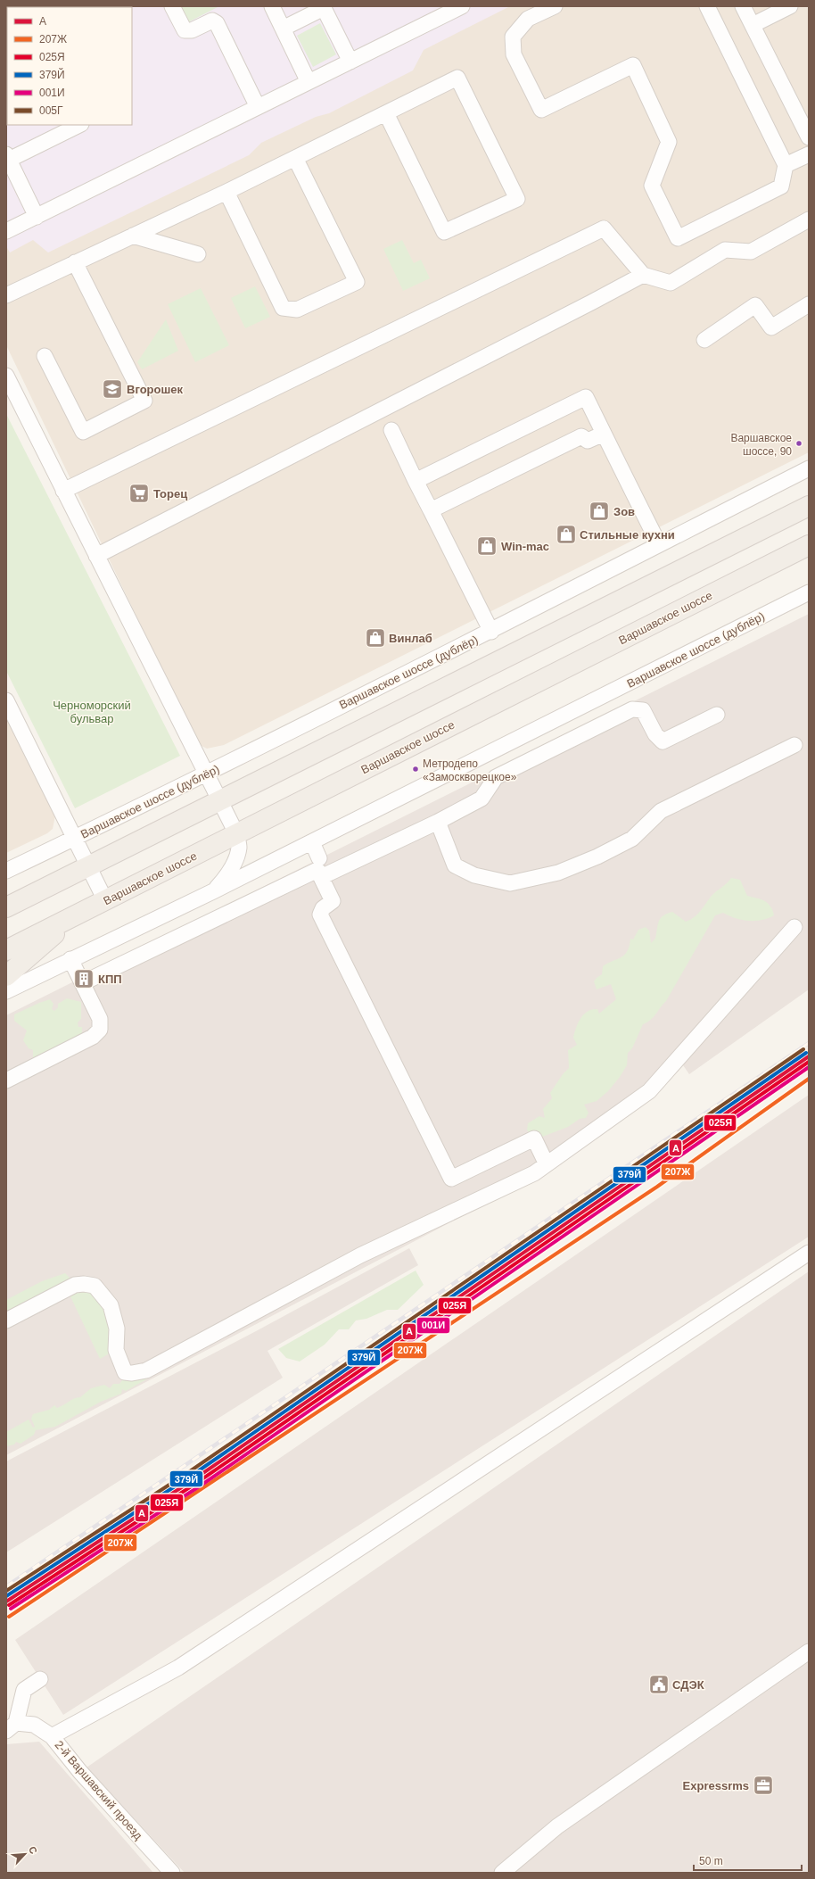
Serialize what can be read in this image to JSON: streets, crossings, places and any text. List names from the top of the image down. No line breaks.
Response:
{"streets":{"main road":["Варшавское шоссе"],"street":["Варшавское шоссе (дублёр)","2-й Варшавский проезд"]},"parks":["Черноморский бульвар"],"places":{"school or university":["Вгорошек"],"other":["Варшавское шоссе, 90","Метродепо «Замоскворецкое»"],"supermarket":["Торец"],"shop":["Зов","Стильные кухни","Win-mac","Винлаб"],"building":["КПП"],"public building":["СДЭК"],"office":["Expressrms"]},"lines":["transit line 005Г","transit line 379Й","transit line A","transit line 025Я","transit line 001И","transit line 207Ж"],"legend":["A","207Ж","025Я","379Й","001И","005Г"],"scale_bar":"50 m","north":"top right"}
